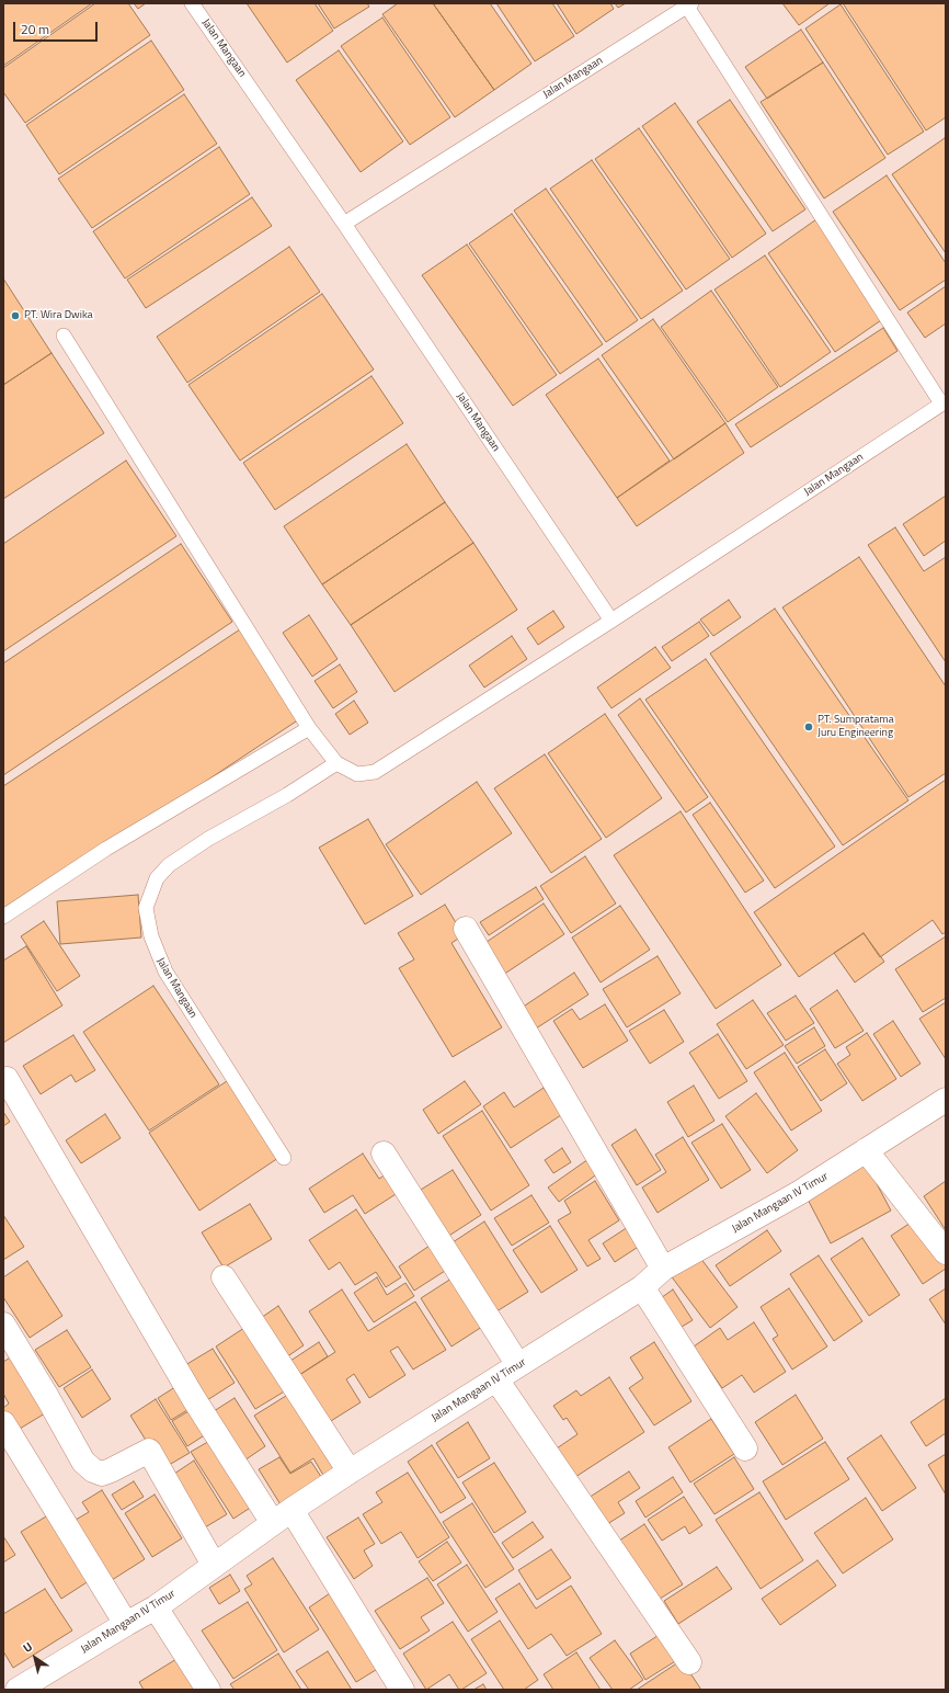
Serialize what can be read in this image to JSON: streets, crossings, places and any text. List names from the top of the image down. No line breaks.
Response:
{"streets":{"street":["Jalan Mangaan IV Timur"],"lane":["Jalan Mangaan"]},"places":["PT. Wira Dwika","PT. Sumpratama Juru Engineering"],"scale_bar":"20 m","north":"top left"}
